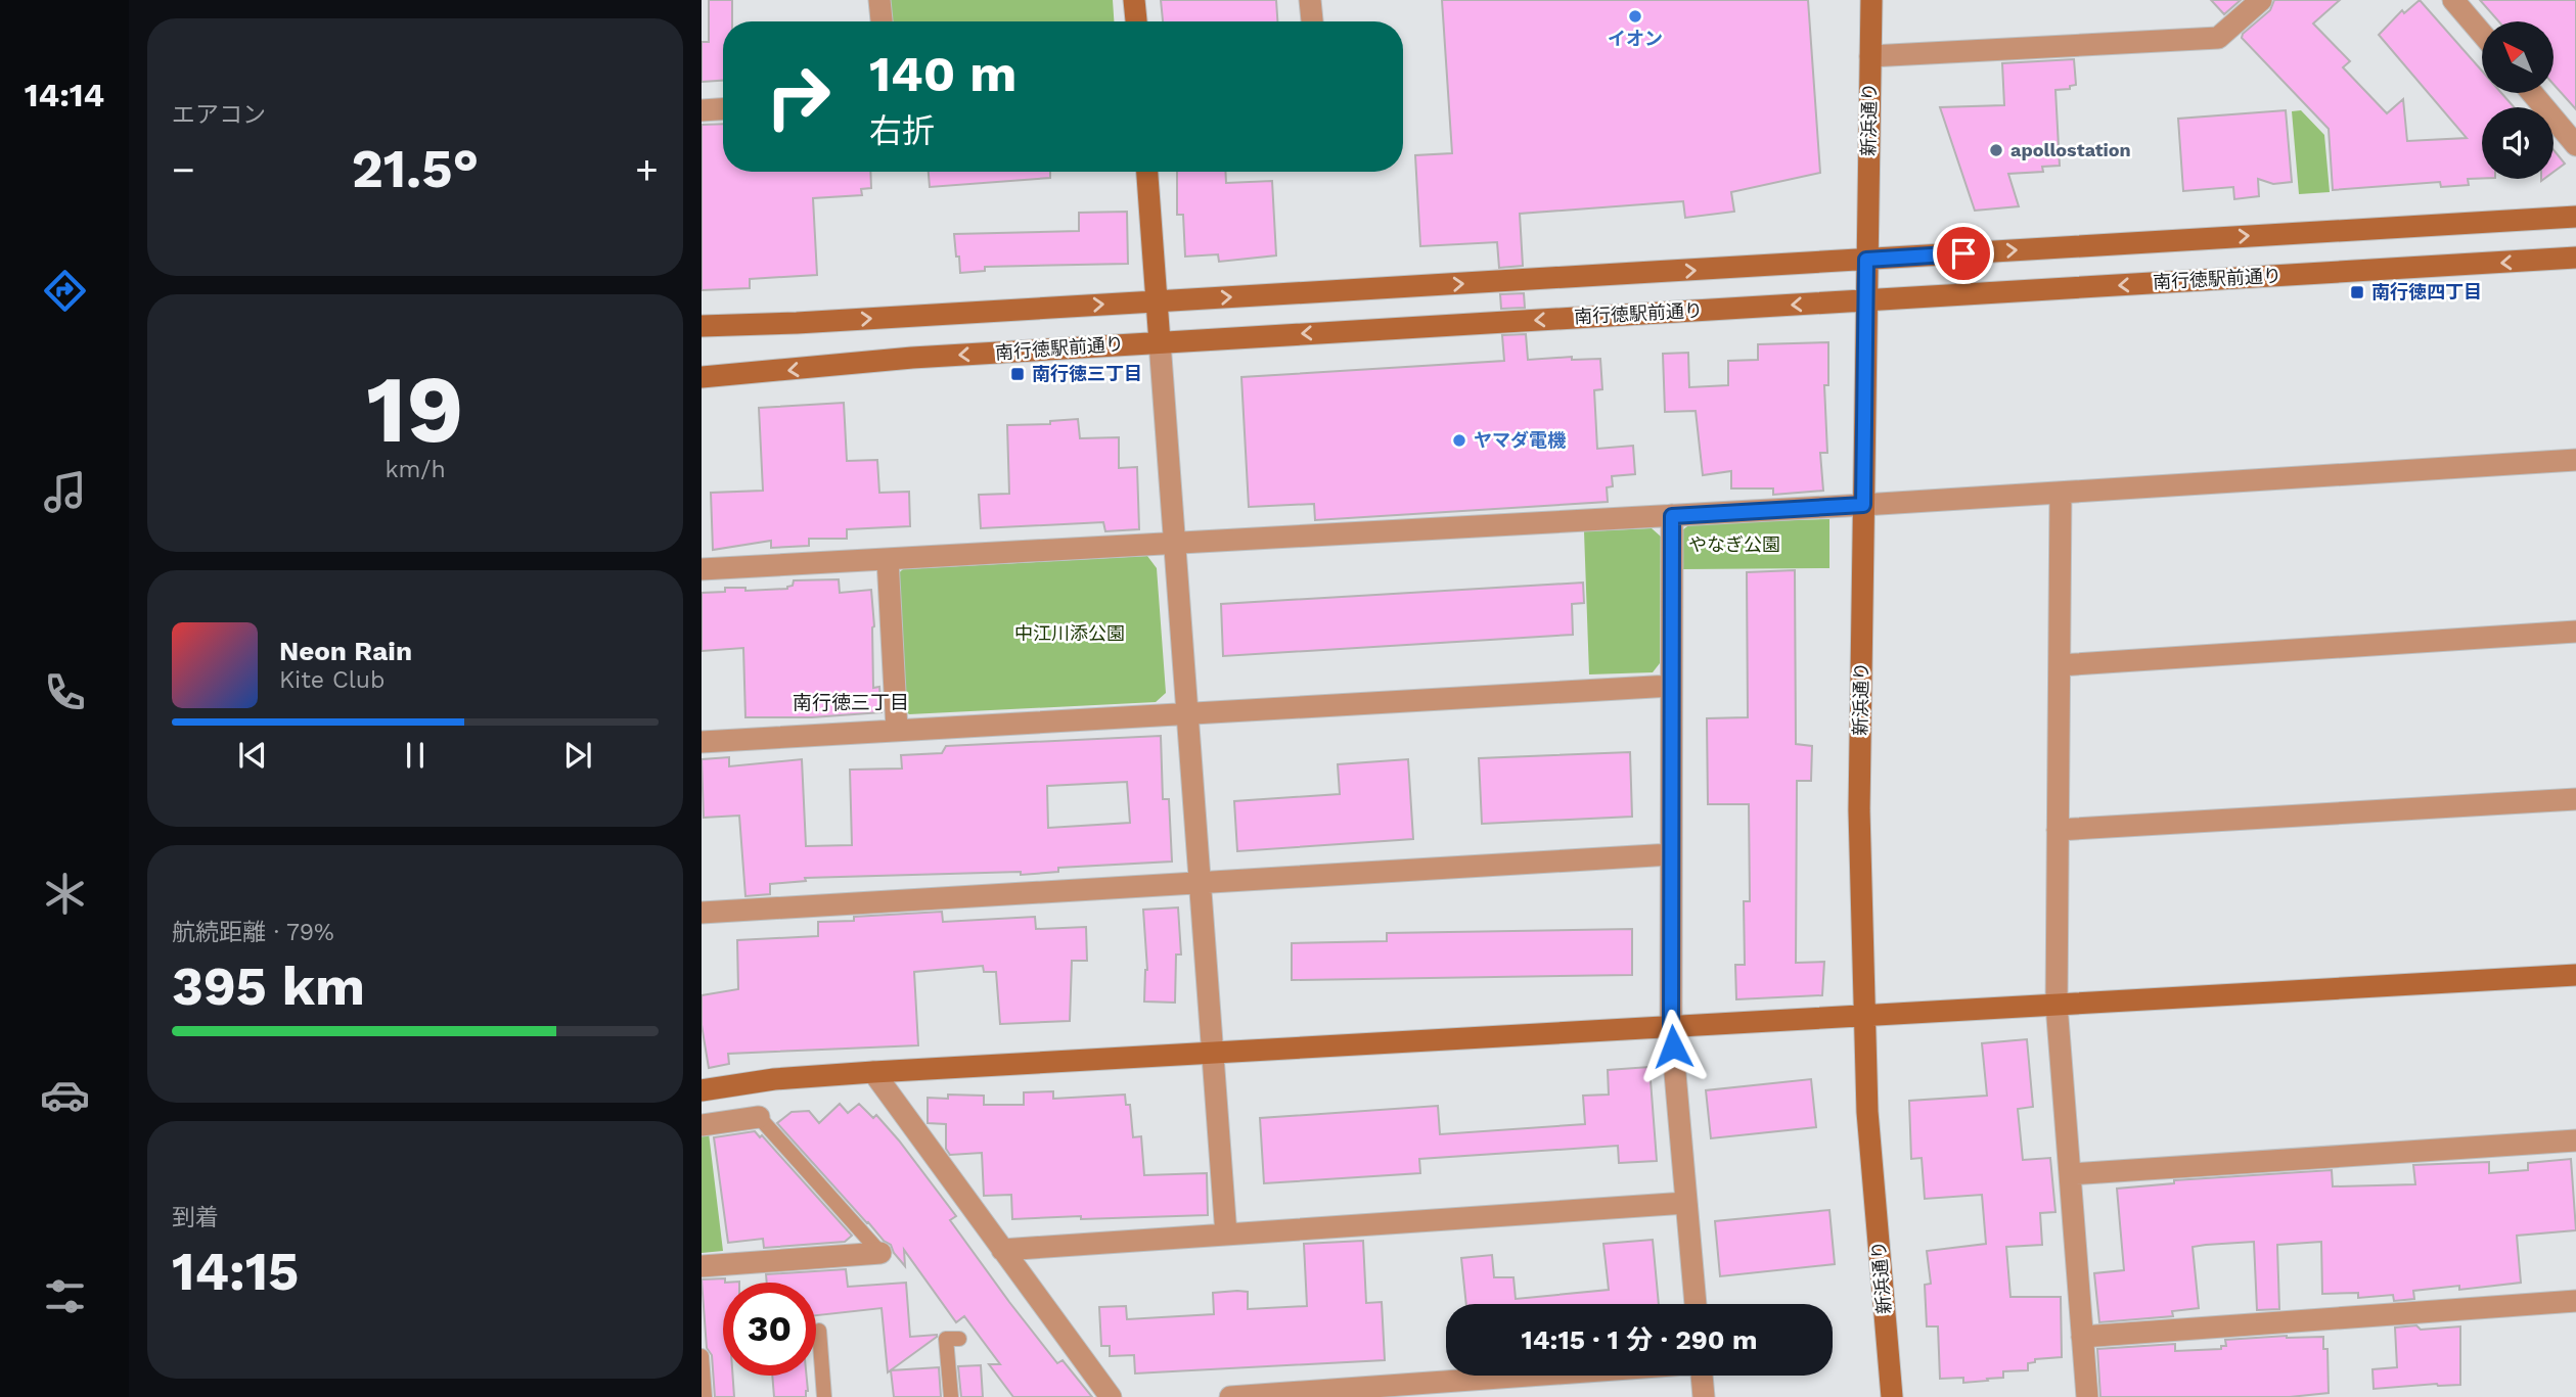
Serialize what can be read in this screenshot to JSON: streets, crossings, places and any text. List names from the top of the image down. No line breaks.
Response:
{"streets":{"street":["新浜通り","南行徳駅前通り"]},"crossings":[["新浜通り","南行徳駅前通り"]],"districts":["南行徳三丁目"],"parks":["やなぎ公園","中江川添公園"],"places":{"other":["イオン","apollostation","ヤマダ電機"],"transit":["南行徳四丁目","南行徳三丁目"]},"north":"top left","page":{"tabs":"14:14","tile":["エアコン",["19","km/h"],["航続距離 · 79%","395 km"],["到着","14:15"]],"turn":["140 m","右折"],"heat":["−","21.5°","+"],"song":["Neon Rain","Kite Club"],"limit":"30","trip":"14:15 · 1 分 · 290 m"}}
